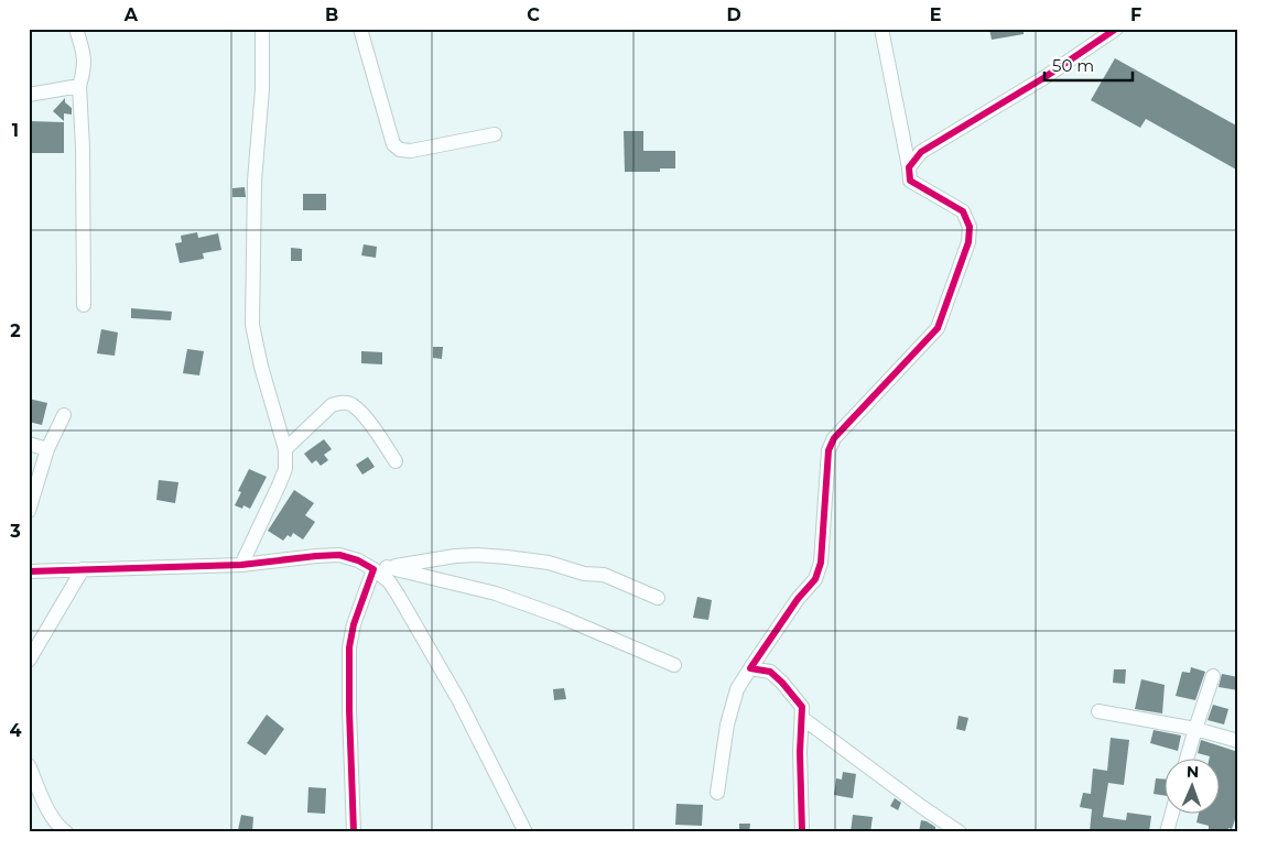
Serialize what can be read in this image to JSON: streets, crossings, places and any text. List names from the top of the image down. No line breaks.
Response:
{"scale_bar":"50 m","north":"top","grid":{"columns":["A","B","C","D","E","F"],"rows":["1","2","3","4"]}}
